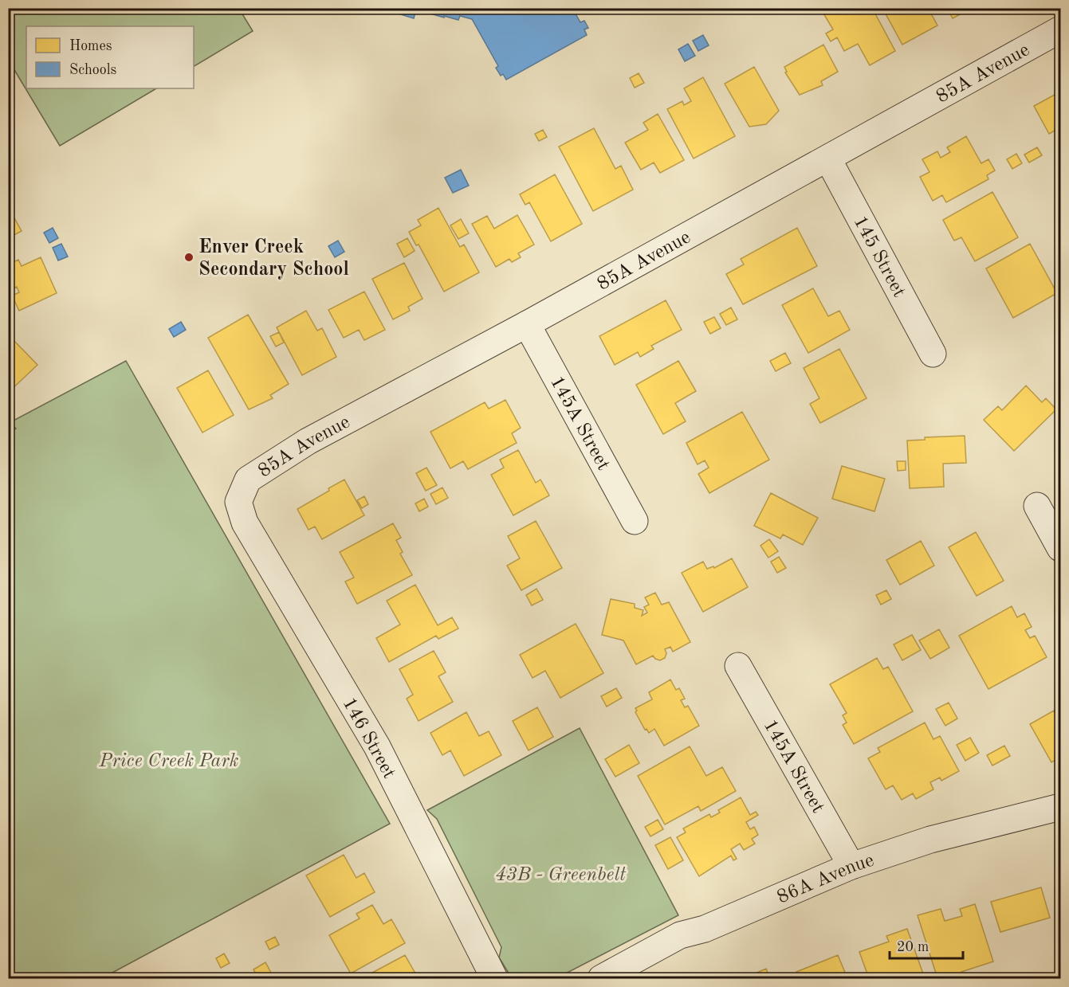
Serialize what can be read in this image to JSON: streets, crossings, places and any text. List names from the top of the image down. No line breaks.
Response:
{"streets":{"street":["85A Avenue","145 Street","145A Street","146 Street","86A Avenue"]},"crossings":[["85A Avenue","145 Street"],["85A Avenue","145A Street"],["85A Avenue","146 Street"],["145A Street","86A Avenue"]],"parks":["Price Creek Park","43B - Greenbelt"],"places":["Enver Creek Secondary School"],"legend":["Homes","Schools"],"scale_bar":"20 m"}
